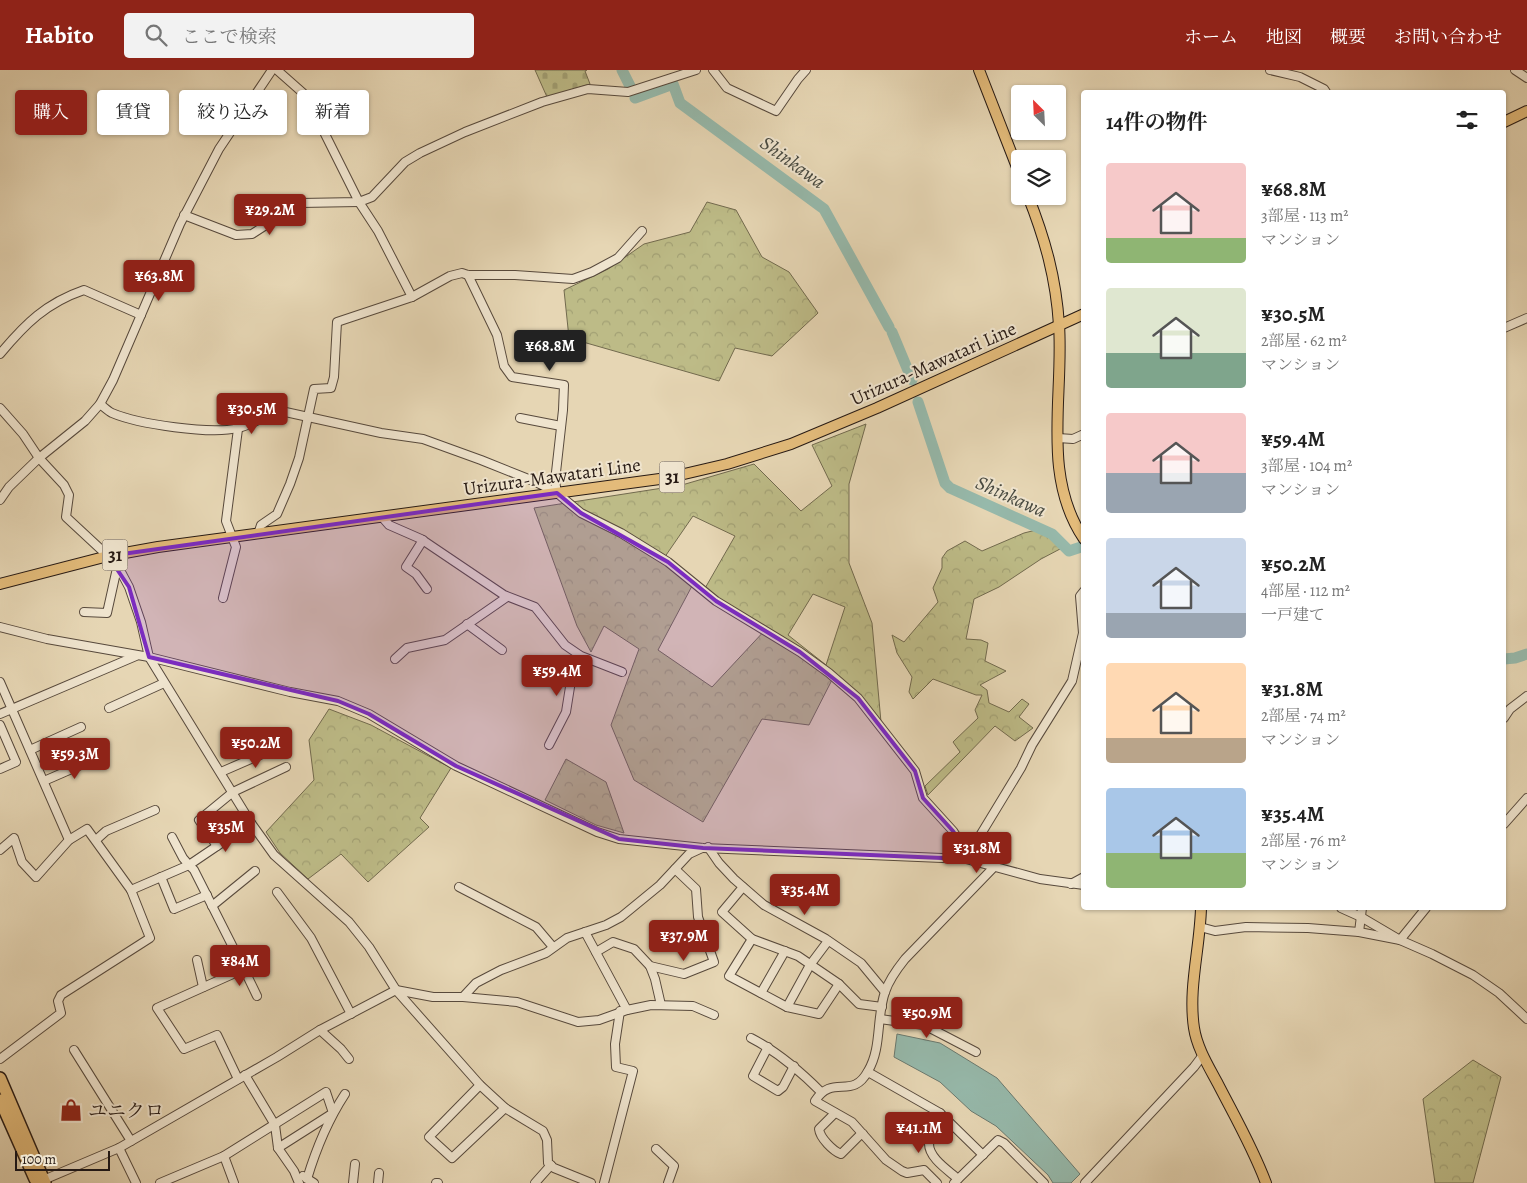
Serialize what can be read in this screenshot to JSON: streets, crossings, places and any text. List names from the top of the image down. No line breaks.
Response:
{"streets":{"main road":["Urizura-Mawatari Line","31"]},"water":["Shinkawa"],"places":{"shop":["ユニクロ"]},"scale_bar":"100 m","north":"top left","page":{"header":"Habito","search":"ここで検索","nav":["ホーム","地図","概要","お問い合わせ"],"chip":["購入","賃貸","絞り込み","新着"],"heading":"14件の物件","list":[{"name":"¥68.8M","note":"3部屋 · 113 m² · マンション"},{"name":"¥30.5M","note":"2部屋 · 62 m² · マンション"},{"name":"¥59.4M","note":"3部屋 · 104 m² · マンション"},{"name":"¥50.2M","note":"4部屋 · 112 m² · 一戸建て"},{"name":"¥31.8M","note":"2部屋 · 74 m² · マンション"},{"name":"¥35.4M","note":"2部屋 · 76 m² · マンション"}],"price":["¥29.2M","¥63.8M","¥68.8M","¥30.5M","¥59.4M","¥50.2M","¥59.3M","¥35M","¥31.8M","¥35.4M","¥37.9M","¥84M","¥50.9M","¥41.1M"],"scale":"100 m"}}
